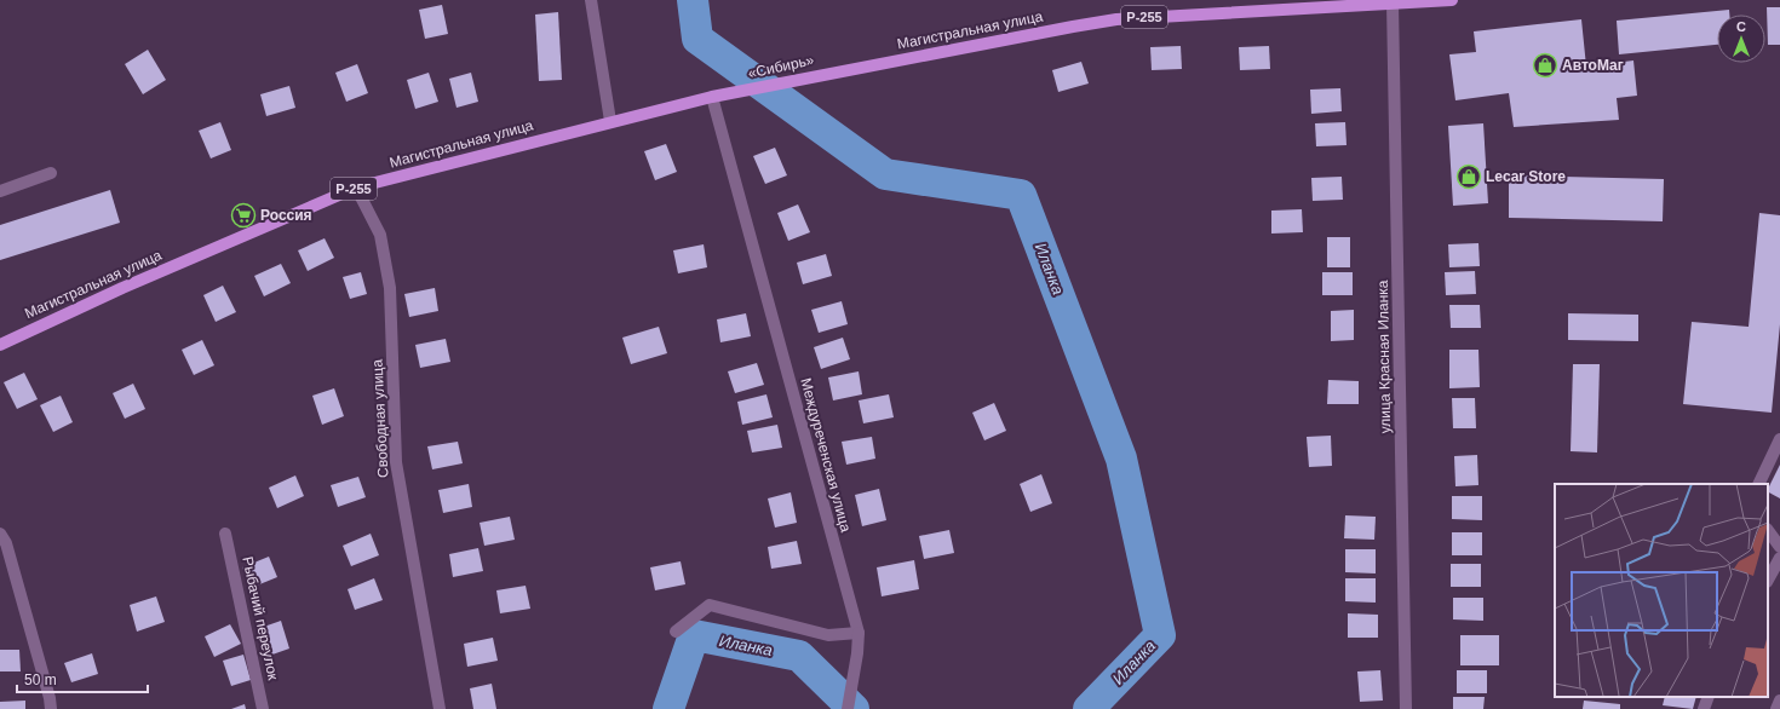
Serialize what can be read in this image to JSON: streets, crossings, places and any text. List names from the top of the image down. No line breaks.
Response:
{"streets":{"main road":["Р-255","Магистральная улица","«Сибирь»"],"street":["улица Красная Иланка","Свободная улица","Междуреченская улица","Рыбачий переулок"]},"crossings":[["Магистральная улица","«Сибирь»"],["Магистральная улица","улица Красная Иланка"],["Магистральная улица","Свободная улица"],["Магистральная улица","Междуреченская улица"]],"water":["Иланка"],"places":{"shop":["АвтоМаг","Lecar Store"],"supermarket":["Россия"]},"scale_bar":"50 m","north":"top"}
